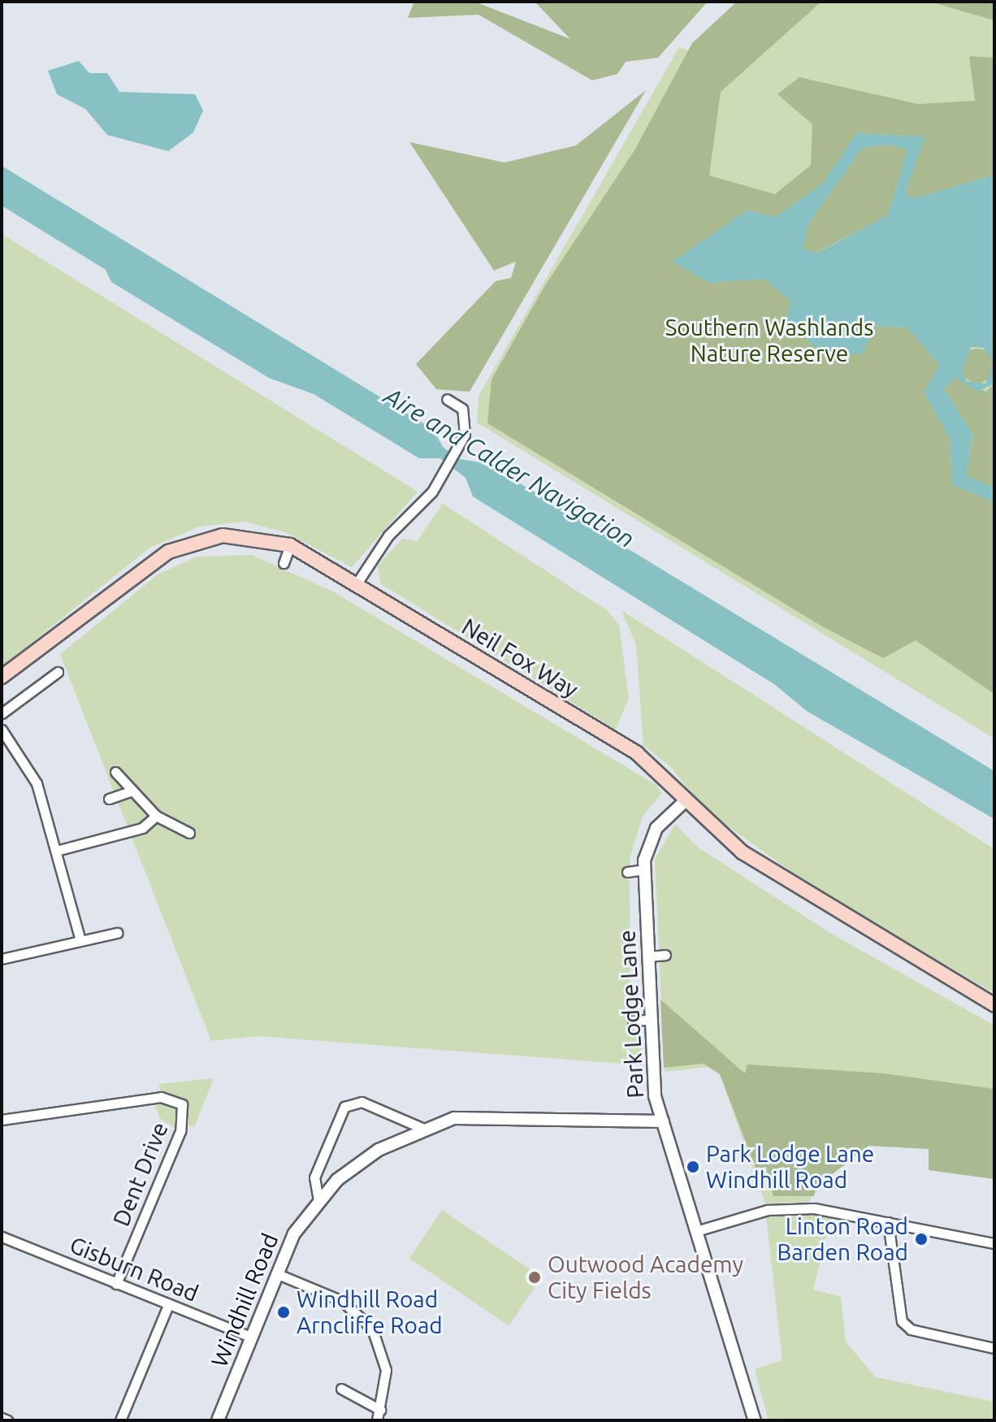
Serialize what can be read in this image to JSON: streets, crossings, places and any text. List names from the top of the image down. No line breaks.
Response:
{"streets":{"main road":["Neil Fox Way"],"street":["Park Lodge Lane","Dent Drive","Gisburn Road","Windhill Road"]},"crossings":[["Neil Fox Way","Park Lodge Lane"],["Park Lodge Lane","Windhill Road"],["Dent Drive","Gisburn Road"],["Gisburn Road","Windhill Road"]],"water":["Aire and Calder Navigation"],"parks":["Southern Washlands Nature Reserve"],"places":["Park Lodge Lane Windhill Road","Linton Road Barden Road","Outwood Academy City Fields","Windhill Road Arncliffe Road"]}
